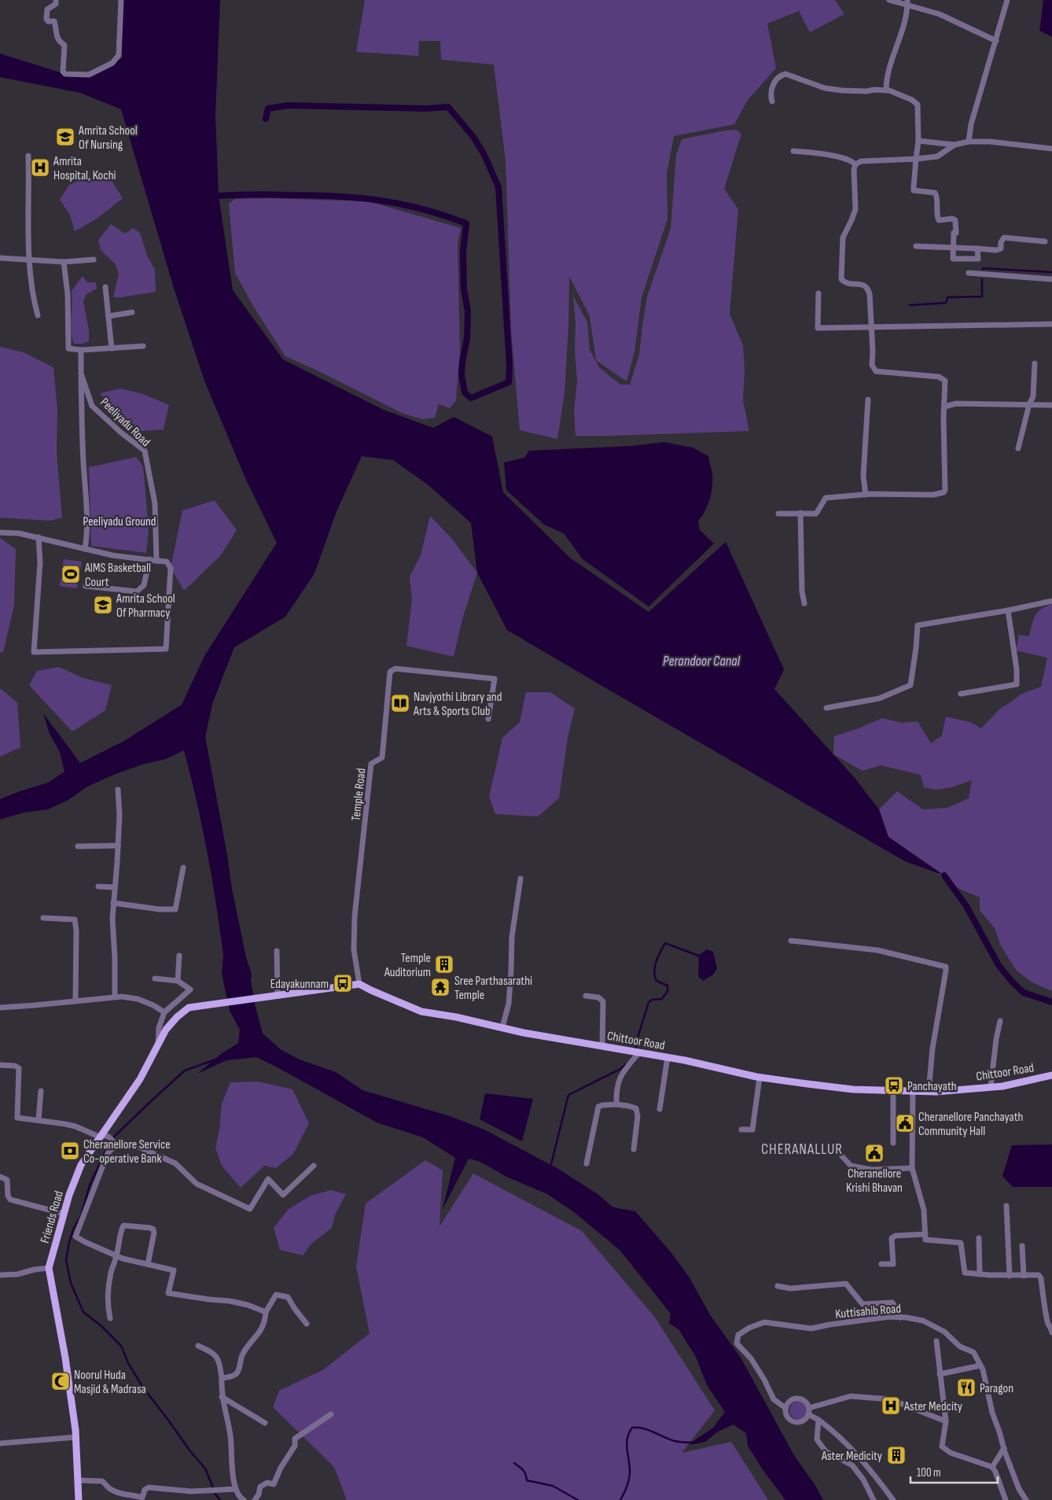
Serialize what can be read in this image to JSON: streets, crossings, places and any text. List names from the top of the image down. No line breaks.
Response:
{"streets":{"main road":["Chittoor Road","Friends Road"],"street":["Peeliyadu Road","Temple Road","Kuttisahib Road"]},"crossings":[["Temple Road","Chittoor Road"]],"districts":["CHERANALLUR"],"water":["Perandoor Canal"],"parks":["Peeliyadu Ground"],"places":{"school or university":["Amrita School Of Nursing","Amrita School Of Pharmacy"],"hospital":["Amrita Hospital, Kochi","Aster Medcity"],"sports":["AIMS Basketball Court"],"library":["Navjyothi Library and Arts & Sports Club"],"building":["Temple Auditorium","Aster Medicity"],"bus stop":["Edayakunnam","Panchayath"],"temple":["Sree Parthasarathi Temple"],"public building":["Cheranellore Panchayath Community Hall","Cheranellore Krishi Bhavan"],"bank":["Cheranellore Service Co-operative Bank"],"mosque":["Noorul Huda Masjid & Madrasa"],"restaurant":["Paragon"]},"scale_bar":"100 m"}
